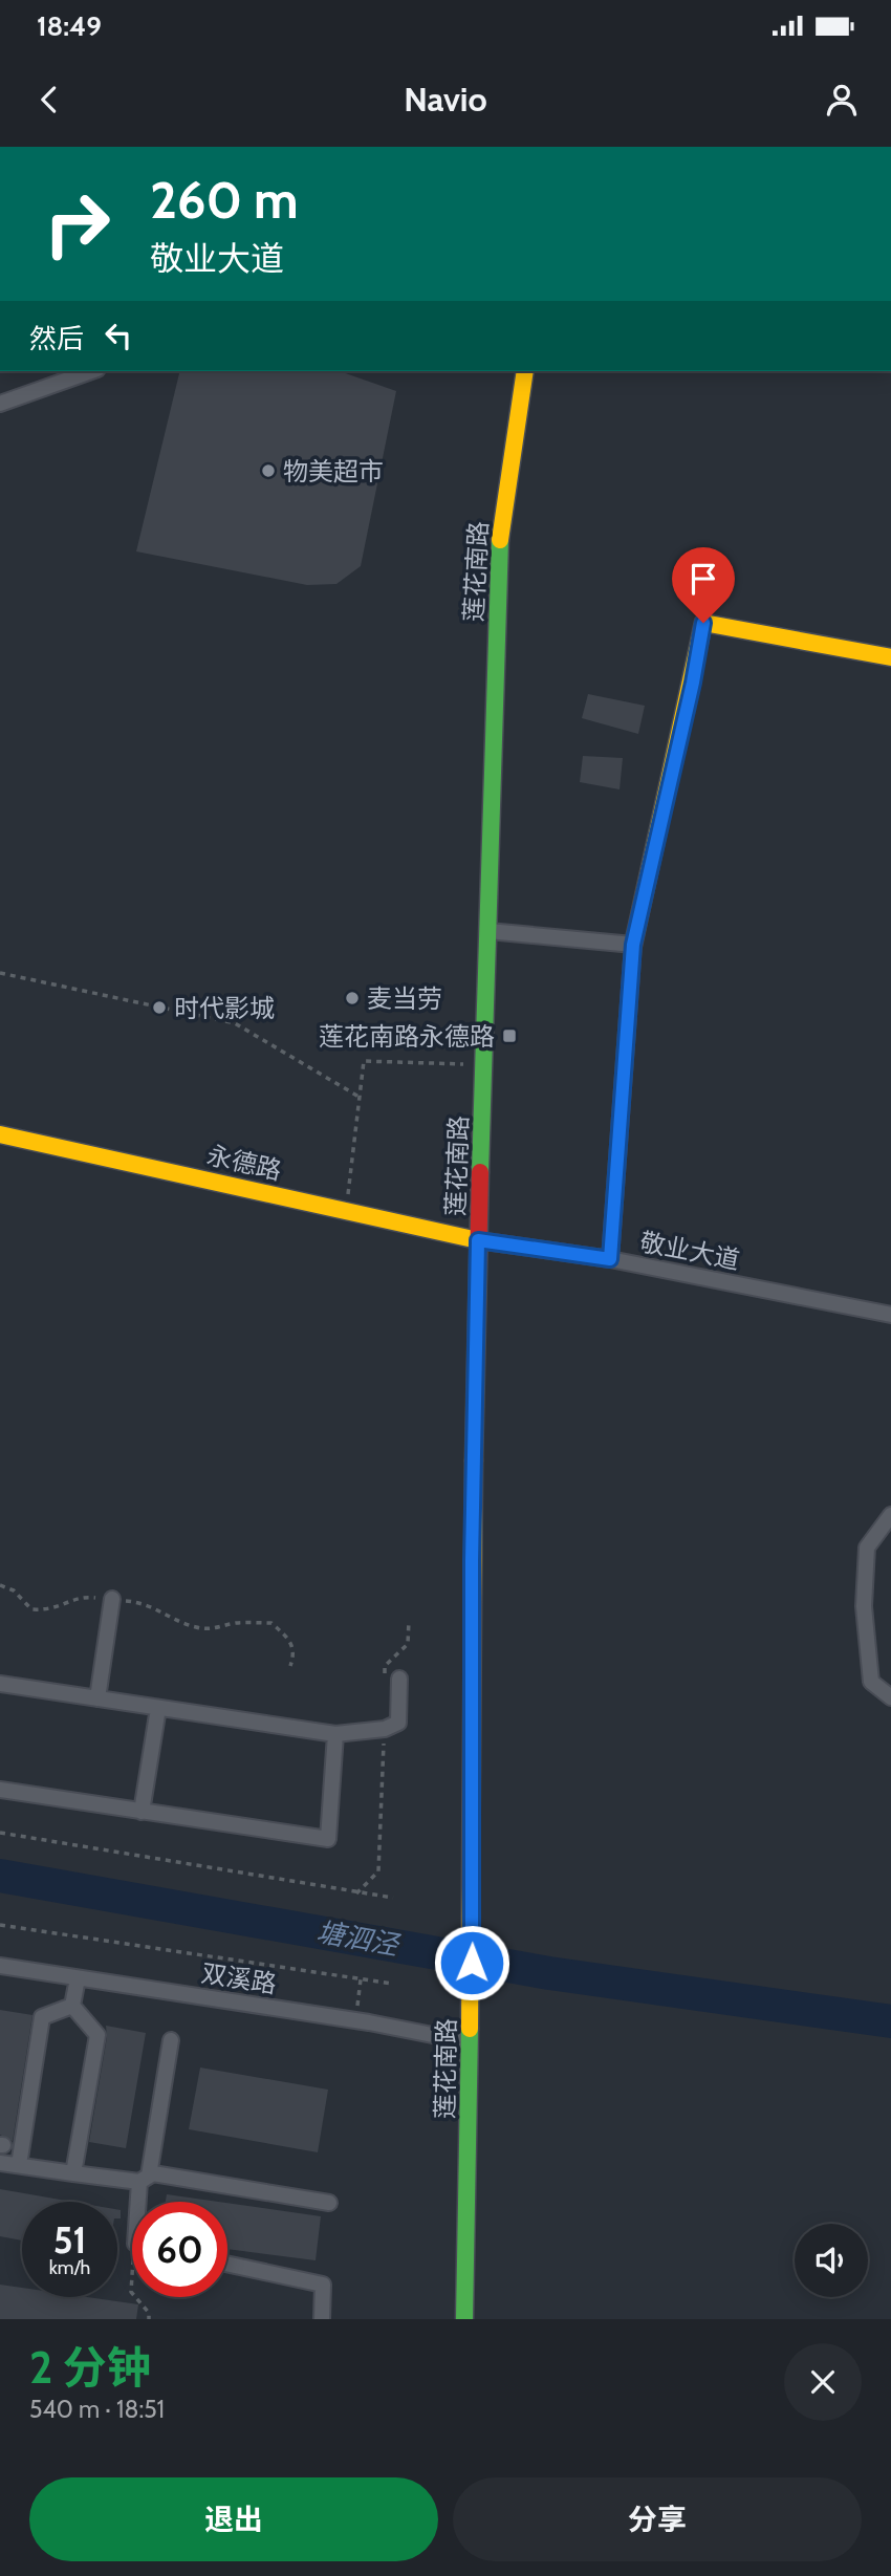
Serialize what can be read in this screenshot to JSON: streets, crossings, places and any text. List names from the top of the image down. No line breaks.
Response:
{"streets":{"main road":["莲花南路","永德路"],"street":["敬业大道","双溪路"]},"crossings":[["莲花南路","永德路"],["莲花南路","敬业大道"],["莲花南路","双溪路"],["永德路","敬业大道"]],"water":["塘泗泾"],"places":{"other":["物美超市","麦当劳","时代影城"],"transit":["莲花南路永德路"]},"page":{"status":"18:49","header":"Navio","turn":["260 m","敬业大道"],"then":"然后","speed":"51 km/h","limit":"60","heading":["2 分钟","540 m · 18:51"],"buttons":["退出","分享"]}}
